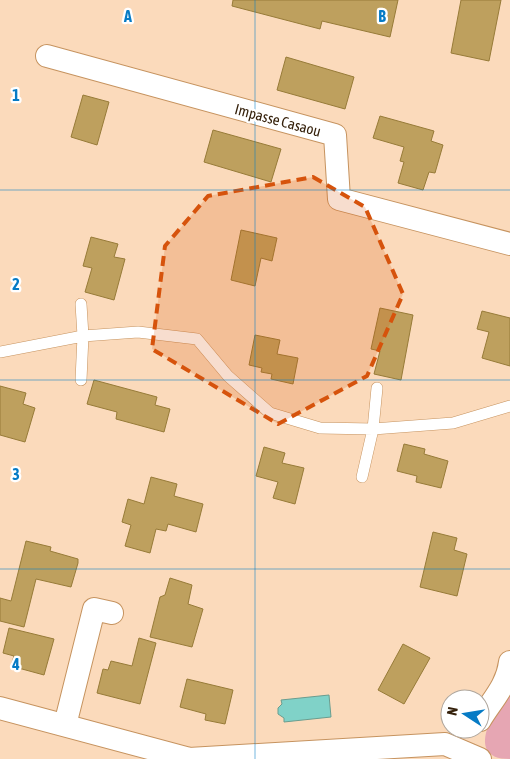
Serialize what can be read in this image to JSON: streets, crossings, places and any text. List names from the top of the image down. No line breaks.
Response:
{"streets":{"street":["Impasse Casaou"]},"north":"left","grid":{"columns":["A","B"],"rows":["1","2","3","4"]}}
